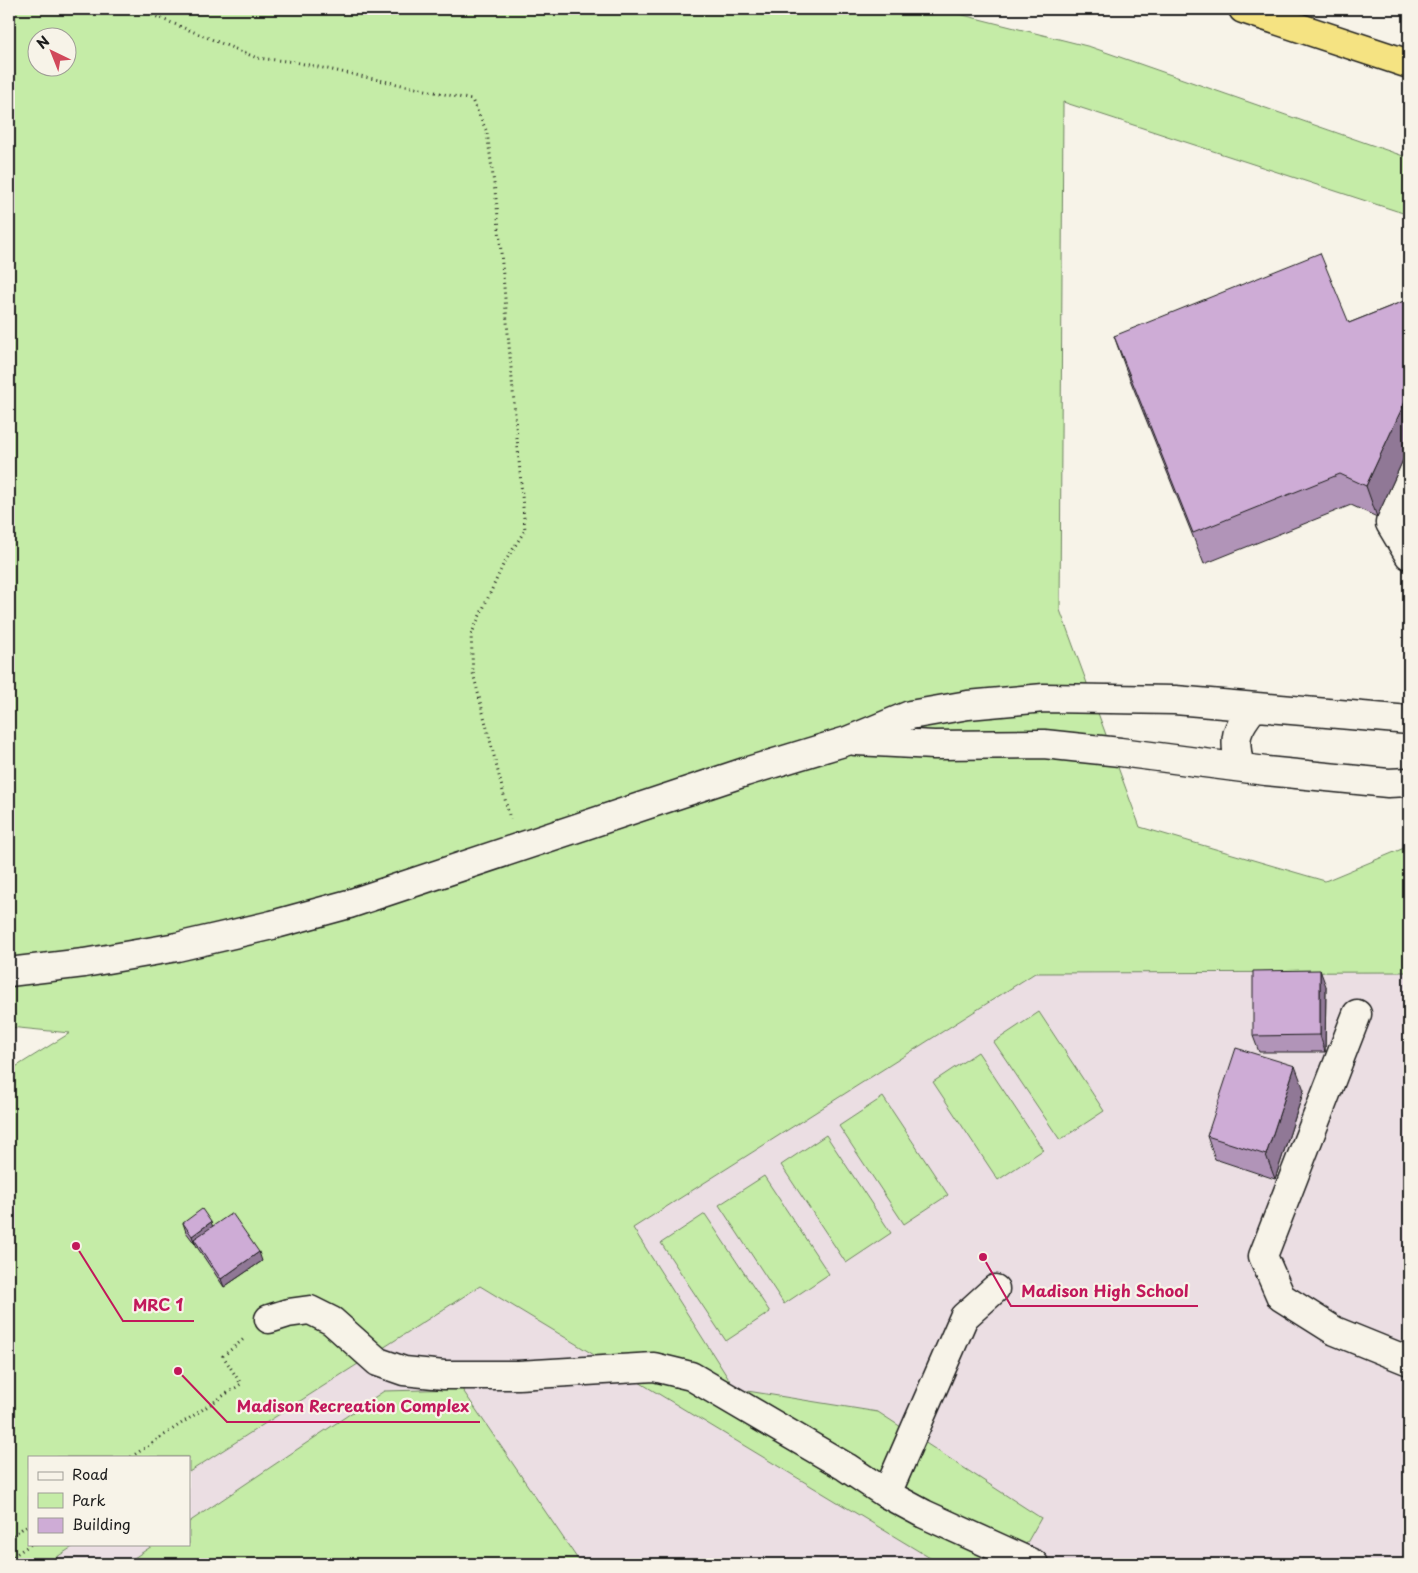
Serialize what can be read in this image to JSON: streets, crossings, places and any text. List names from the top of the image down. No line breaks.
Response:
{"places":["MRC 1","Madison High School","Madison Recreation Complex"],"legend":["Road","Park","Building"],"north":"top left"}
